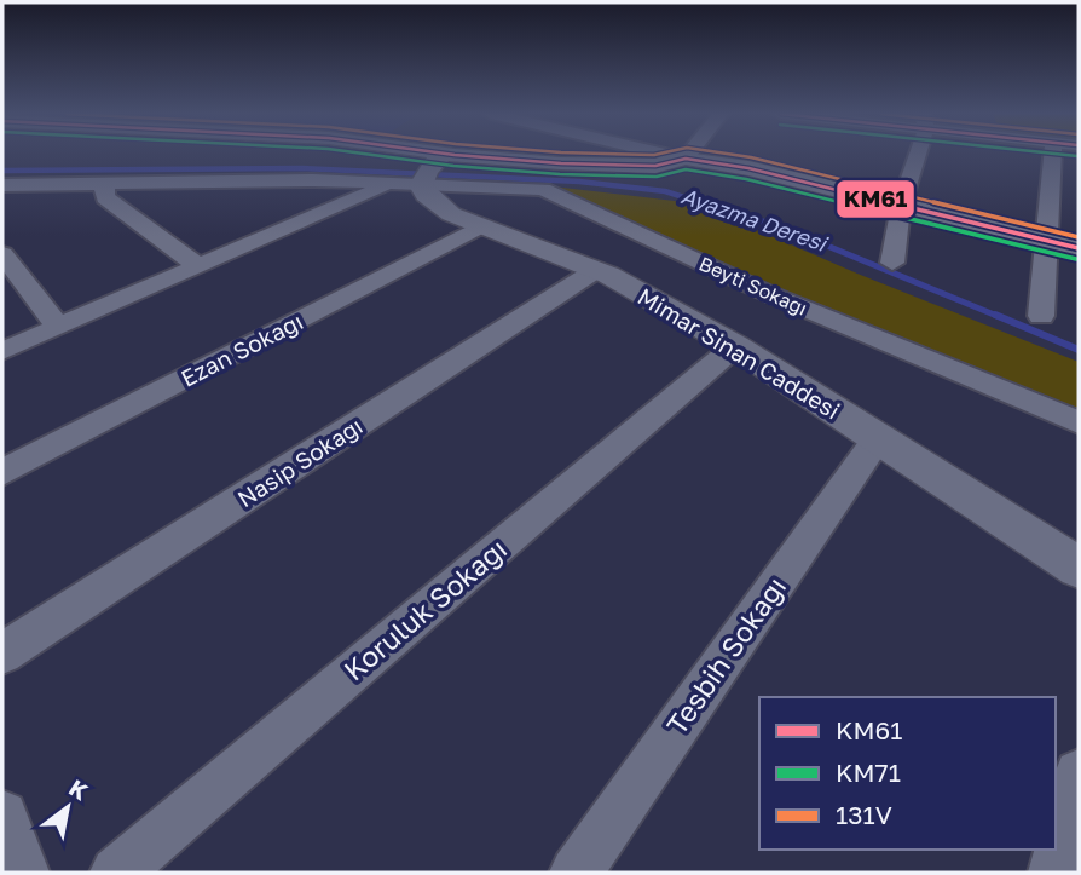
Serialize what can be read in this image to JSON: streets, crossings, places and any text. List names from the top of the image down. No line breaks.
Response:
{"streets":{"street":["Beyti Sokağı","Ezan Sokağı","Mimar Sinan Caddesi","Nasip Sokağı","Koruluk Sokağı","Tesbih Sokağı"]},"crossings":[["Beyti Sokağı","Mimar Sinan Caddesi"],["Ezan Sokağı","Mimar Sinan Caddesi"],["Mimar Sinan Caddesi","Nasip Sokağı"],["Mimar Sinan Caddesi","Koruluk Sokağı"],["Mimar Sinan Caddesi","Tesbih Sokağı"]],"water":["Ayazma Deresi"],"lines":["transit line KM61","transit line KM71","transit line 131V"],"legend":["KM61","KM71","131V"],"north":"top right"}
